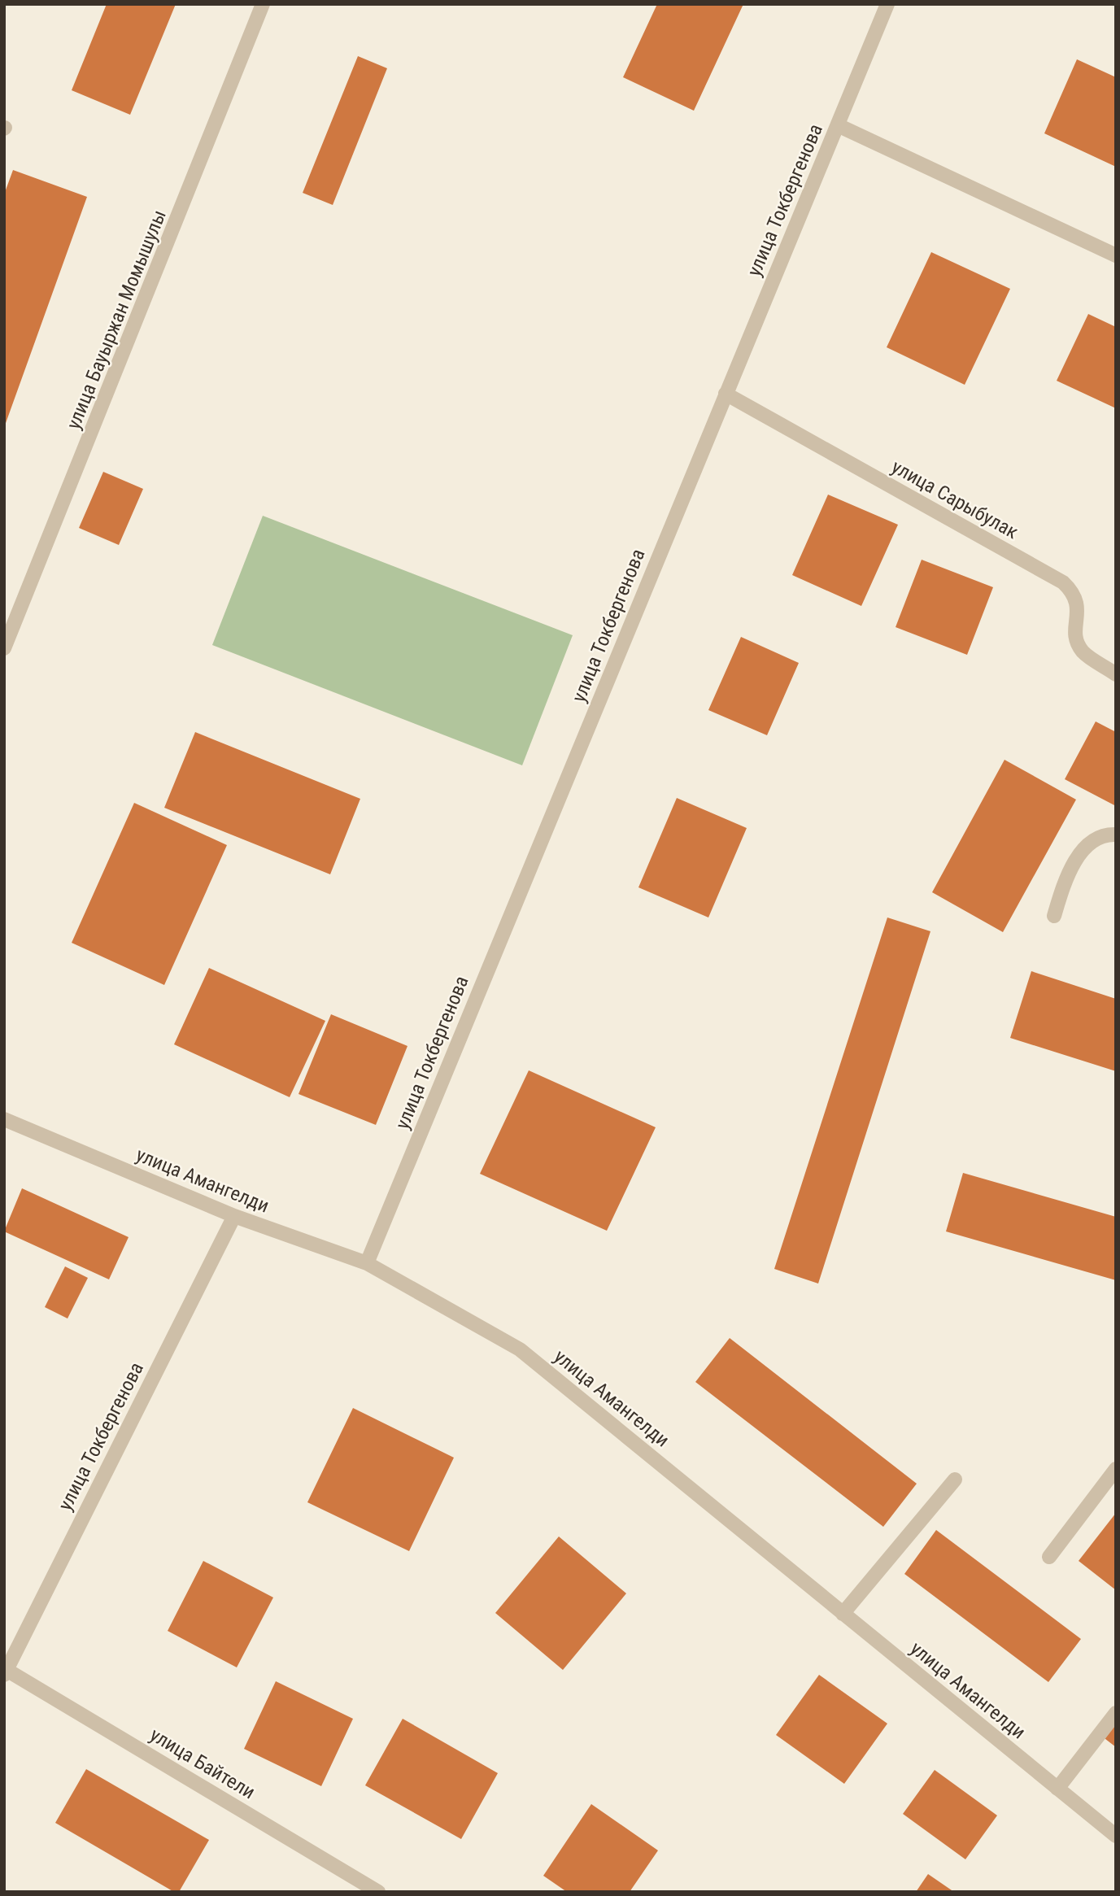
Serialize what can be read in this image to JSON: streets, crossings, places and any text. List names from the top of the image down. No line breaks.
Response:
{"streets":{"street":["улица Токбергенова","улица Бауыржан Момышулы","улица Сарыбулак","улица Амангелди","улица Байтели"]},"crossings":[["улица Токбергенова","улица Сарыбулак"],["улица Токбергенова","улица Амангелди"],["улица Токбергенова","улица Байтели"]]}
